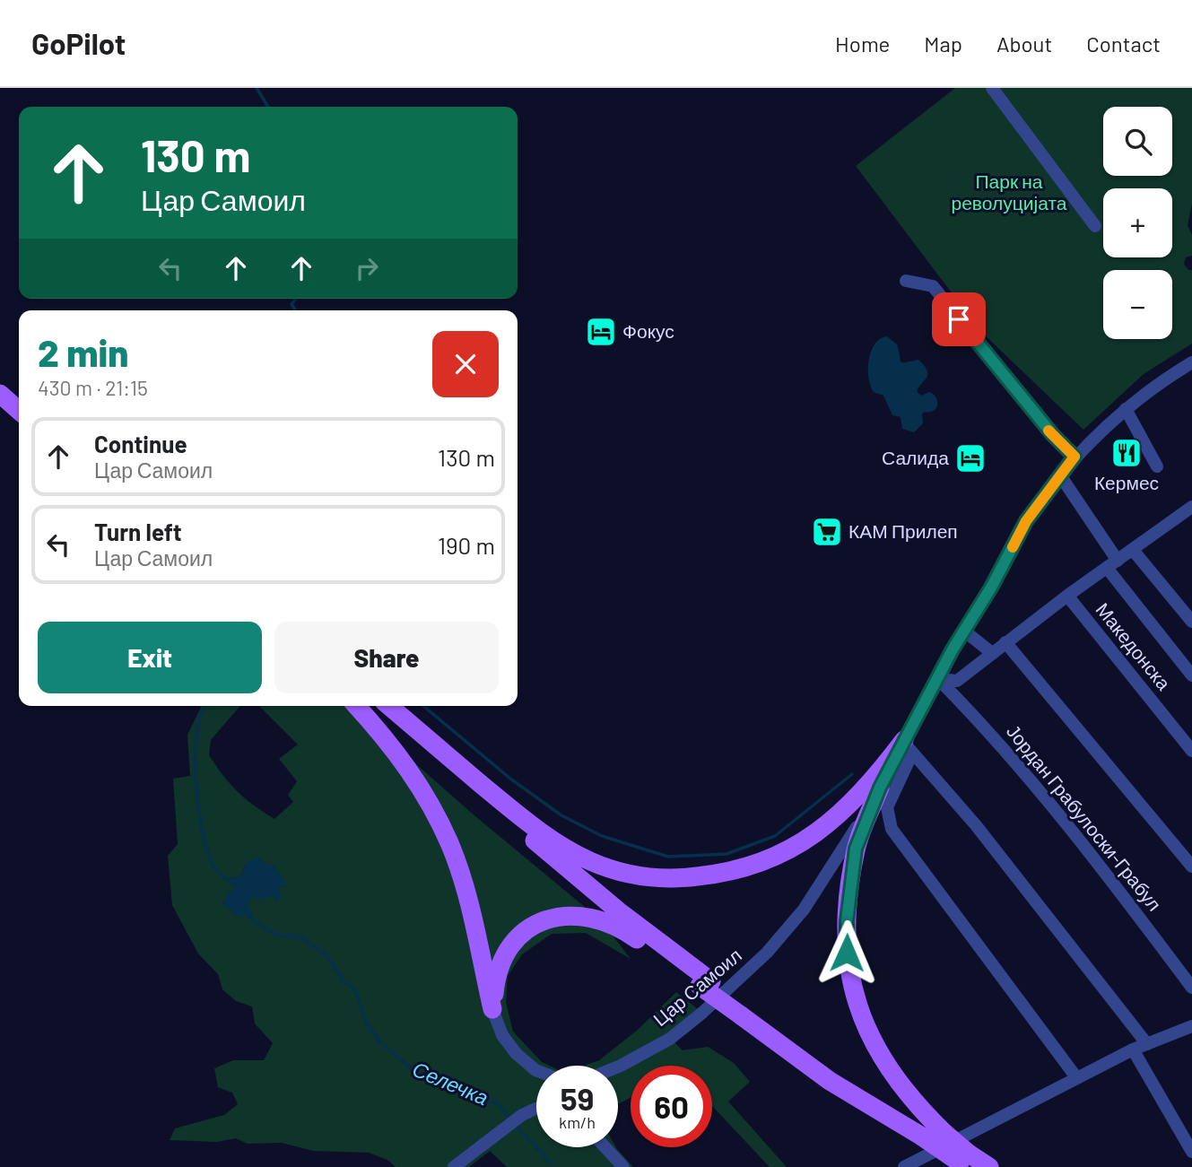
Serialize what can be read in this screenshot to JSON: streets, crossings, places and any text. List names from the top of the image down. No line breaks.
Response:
{"streets":{"street":["Македонска","Јордан Грабулоски-Грабул","Цар Самоил"]},"water":["Селечка"],"parks":["Парк на револуцијата"],"places":{"hotel":["Фокус","Салида"],"restaurant":["Кермес"],"supermarket":["КАМ Прилеп"]},"page":{"header":"GoPilot","nav":["Home","Map","About","Contact"],"map_buttons":["+","−"],"turn":["130 m","Цар Самоил"],"heading":["2 min","430 m · 21:15"],"list":[{"name":"Continue","note":"Цар Самоил","value":"130 m"},{"name":"Turn left","note":"Цар Самоил","value":"190 m"}],"buttons":["Exit","Share"],"speed":"59 km/h","limit":"60"}}
